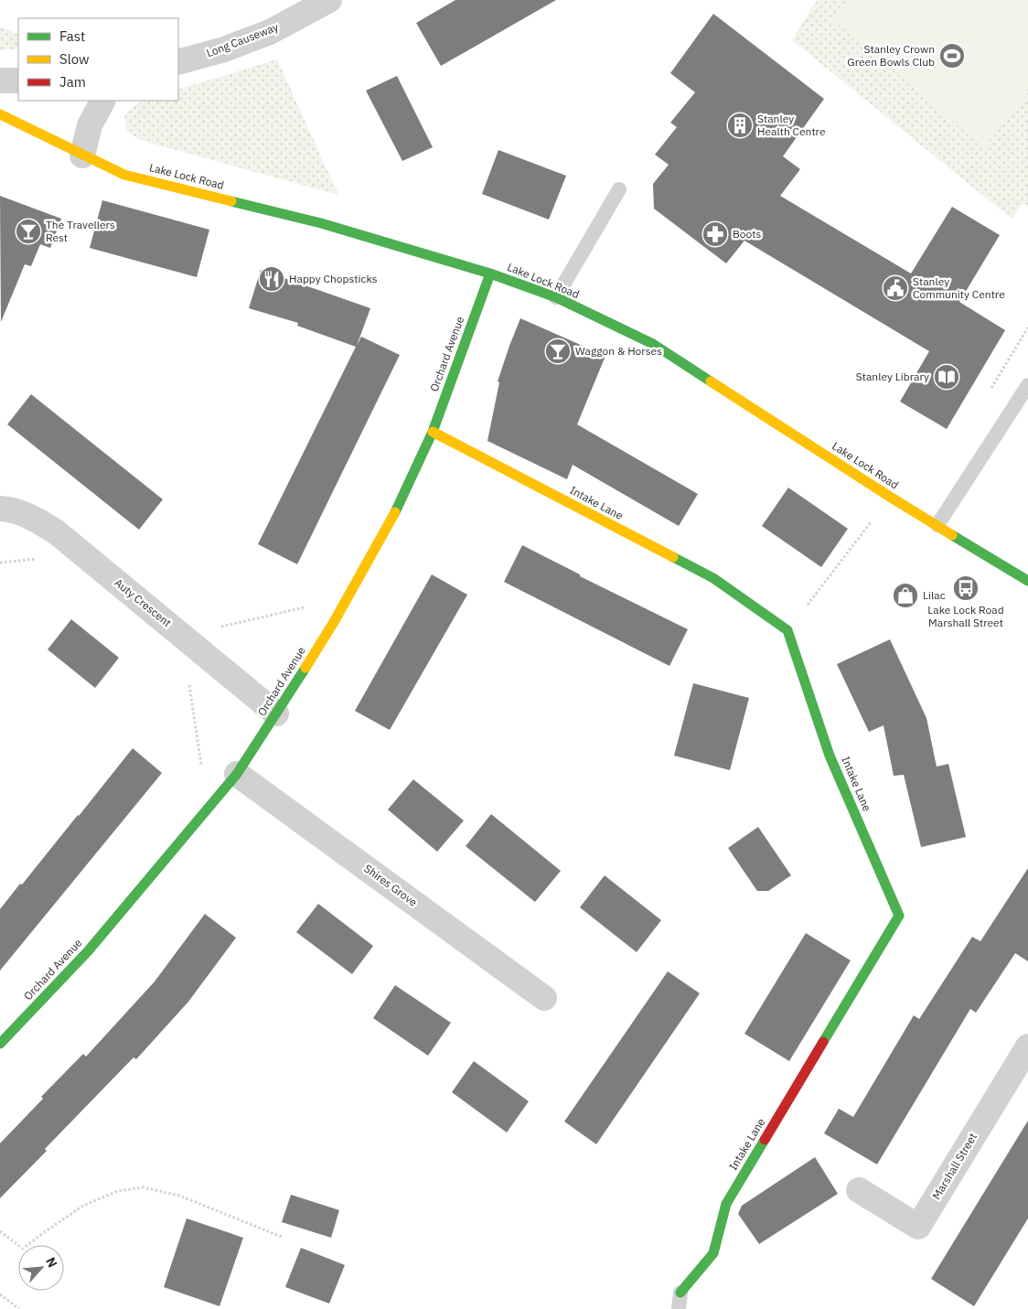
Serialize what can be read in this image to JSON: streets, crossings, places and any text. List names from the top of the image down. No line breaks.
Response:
{"streets":{"street":["Long Causeway","Lake Lock Road","Orchard Avenue","Intake Lane","Auty Crescent","Shires Grove","Marshall Street"]},"crossings":[["Lake Lock Road","Orchard Avenue"],["Orchard Avenue","Intake Lane"],["Orchard Avenue","Auty Crescent"],["Orchard Avenue","Shires Grove"]],"places":{"sports":["Stanley Crown Green Bowls Club"],"building":["Stanley Health Centre"],"bar":["The Travellers Rest","Waggon & Horses"],"pharmacy":["Boots"],"restaurant":["Happy Chopsticks"],"public building":["Stanley Community Centre"],"library":["Stanley Library"],"bus stop":["Lake Lock Road Marshall Street"],"shop":["Lilac"]},"legend":["Fast","Slow","Jam"],"north":"top right"}
